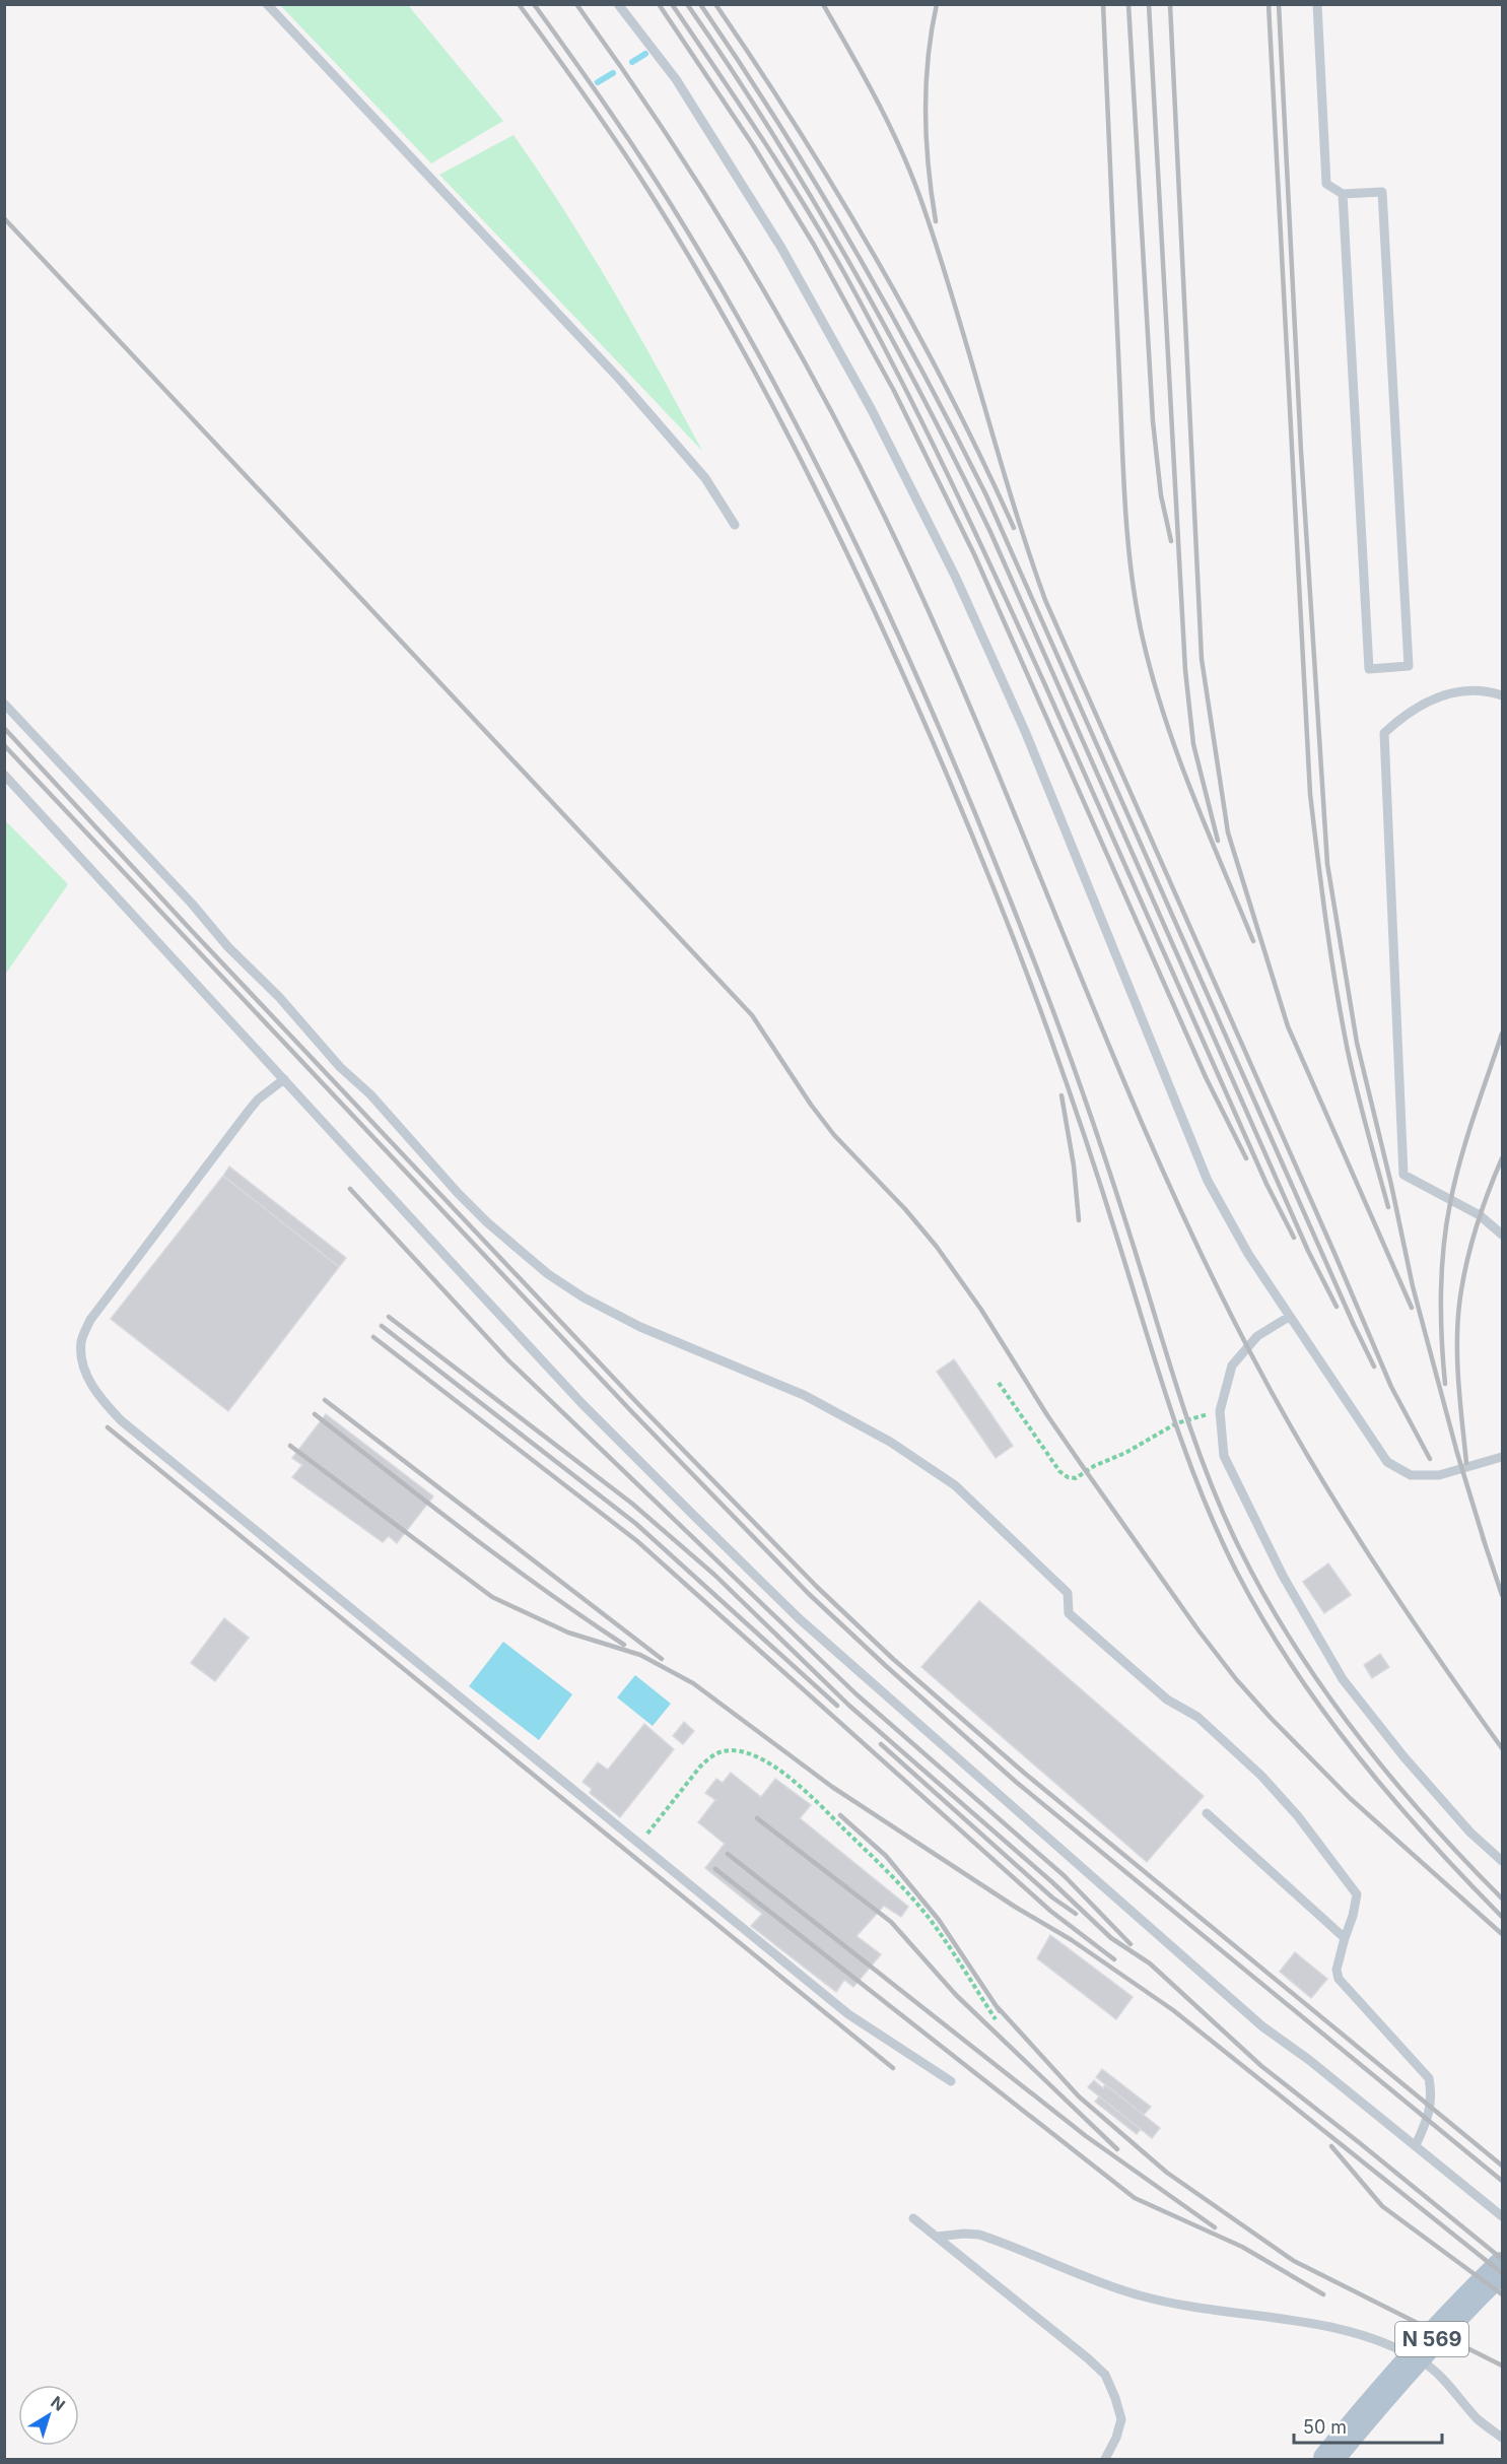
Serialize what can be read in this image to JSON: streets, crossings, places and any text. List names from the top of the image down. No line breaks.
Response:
{"streets":{"main road":["N 569"]},"scale_bar":"50 m","north":"top right"}
